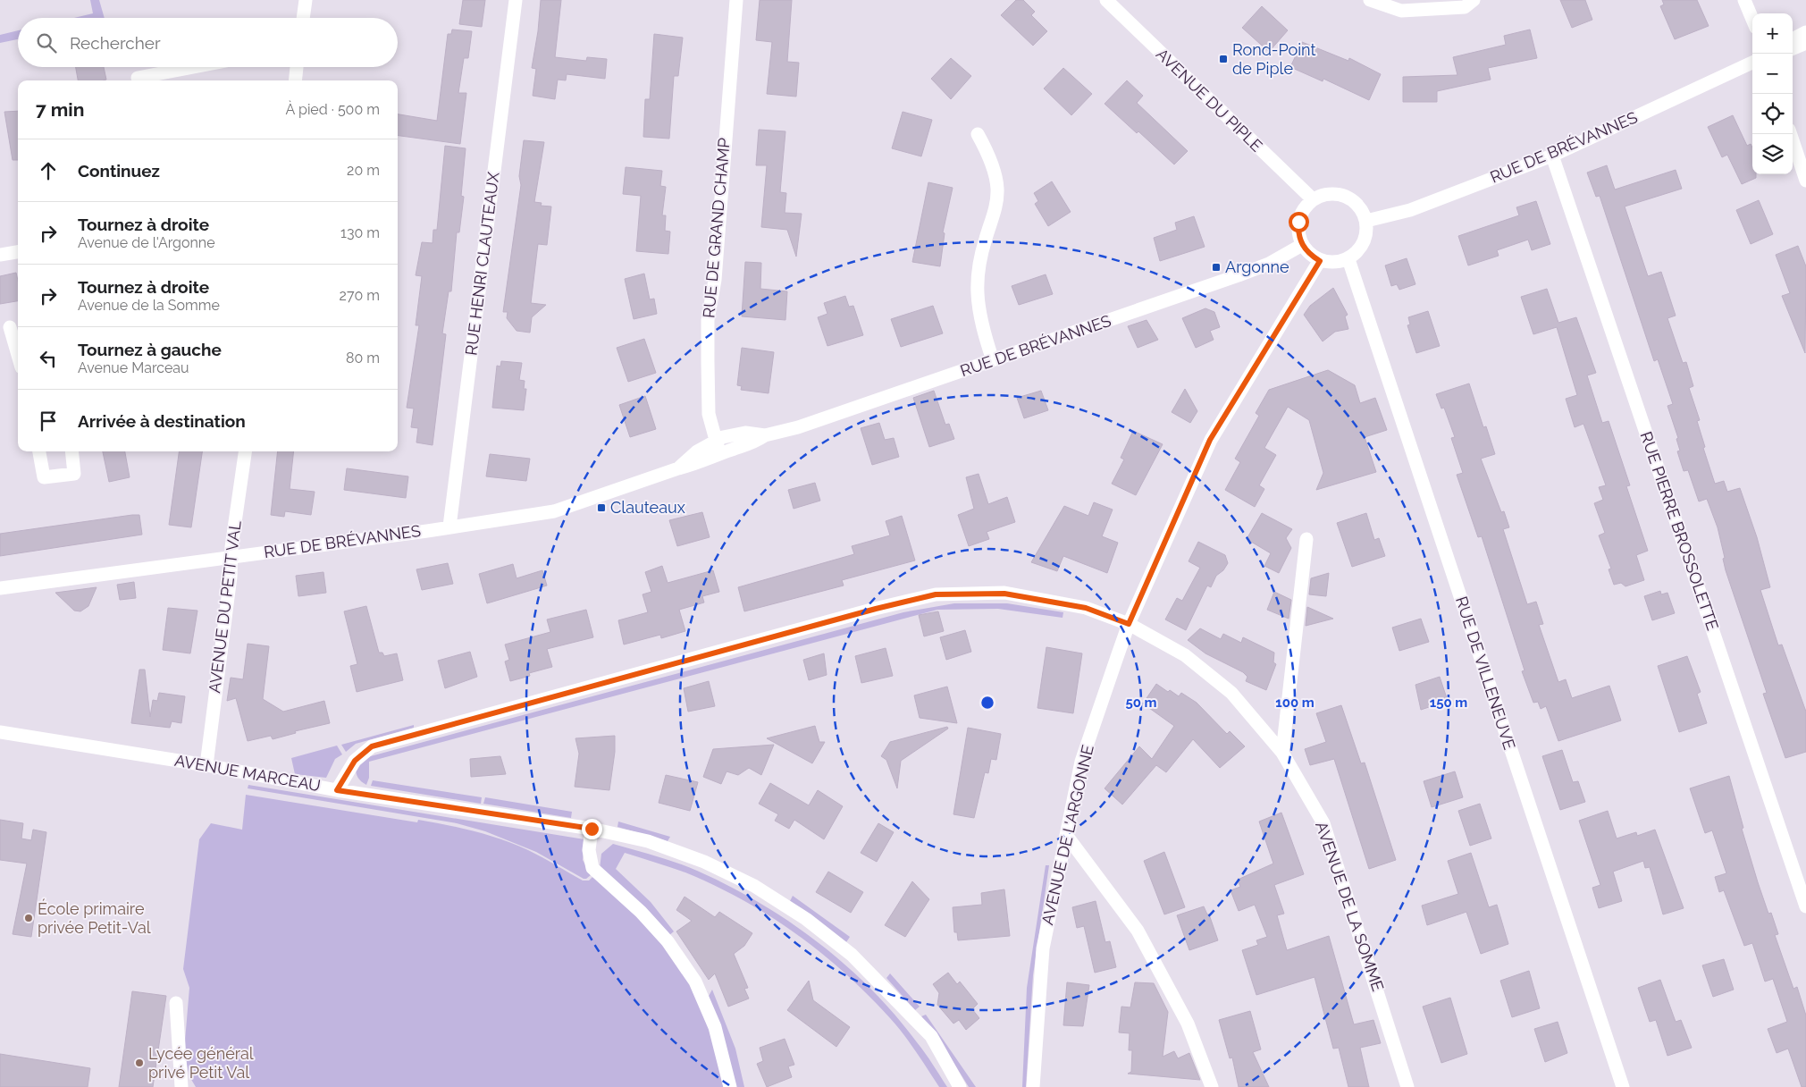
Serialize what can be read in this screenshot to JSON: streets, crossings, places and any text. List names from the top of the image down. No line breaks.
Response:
{"streets":{"street":["AVENUE DU PIPLE","RUE DE BRÉVANNES","RUE DE GRAND CHAMP","RUE HENRI CLAUTEAUX","RUE PIERRE BROSSOLETTE","AVENUE DU PETIT VAL","RUE DE VILLENEUVE","AVENUE MARCEAU","AVENUE DE L'ARGONNE","AVENUE DE LA SOMME"]},"crossings":[["AVENUE DU PIPLE","RUE DE BRÉVANNES"],["AVENUE DU PIPLE","RUE DE VILLENEUVE"],["AVENUE DU PIPLE","AVENUE DE L'ARGONNE"],["RUE DE BRÉVANNES","RUE DE GRAND CHAMP"],["RUE DE BRÉVANNES","RUE HENRI CLAUTEAUX"],["RUE DE BRÉVANNES","RUE PIERRE BROSSOLETTE"],["RUE DE BRÉVANNES","AVENUE DU PETIT VAL"],["RUE DE BRÉVANNES","RUE DE VILLENEUVE"],["RUE DE BRÉVANNES","AVENUE DE L'ARGONNE"],["AVENUE DU PETIT VAL","AVENUE MARCEAU"],["RUE DE VILLENEUVE","AVENUE DE L'ARGONNE"],["AVENUE MARCEAU","AVENUE DE LA SOMME"],["AVENUE DE L'ARGONNE","AVENUE DE LA SOMME"]],"places":{"transit":["Rond-Point de Piple","Argonne","Clauteaux"],"other":["École primaire privée Petit-Val","Lycée général privé Petit Val"]},"page":{"map_buttons":["+","−"],"search":"Rechercher","heading":["7 min","À pied · 500 m"],"list":[["Continuez","20 m"],["Tournez à droite","Avenue de l'Argonne","130 m"],["Tournez à droite","Avenue de la Somme","270 m"],["Tournez à gauche","Avenue Marceau","80 m"],"Arrivée à destination"]},"rings":["50 m","100 m","150 m"]}
